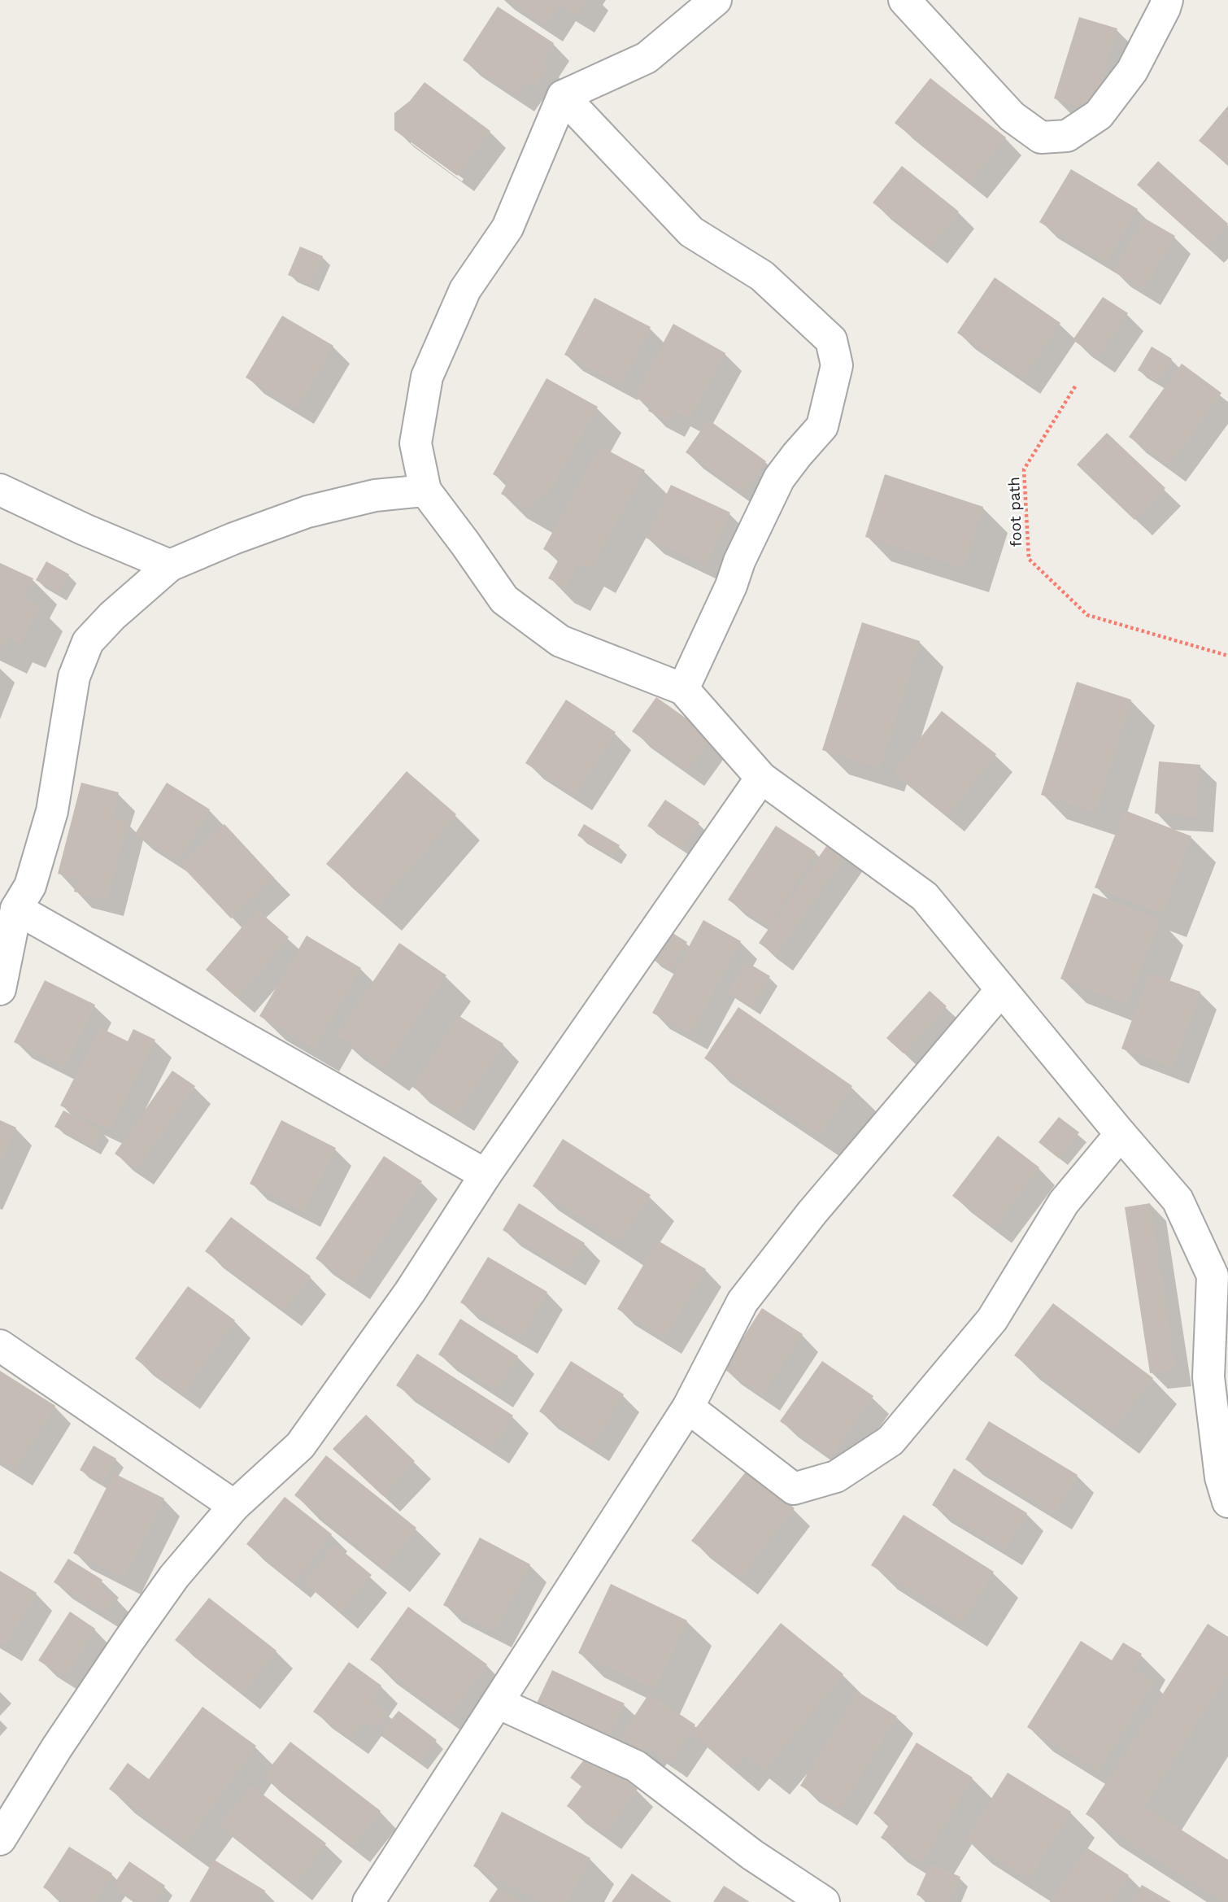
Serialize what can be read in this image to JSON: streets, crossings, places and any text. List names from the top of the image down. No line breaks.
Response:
{"streets":{"path":["foot path"]}}
